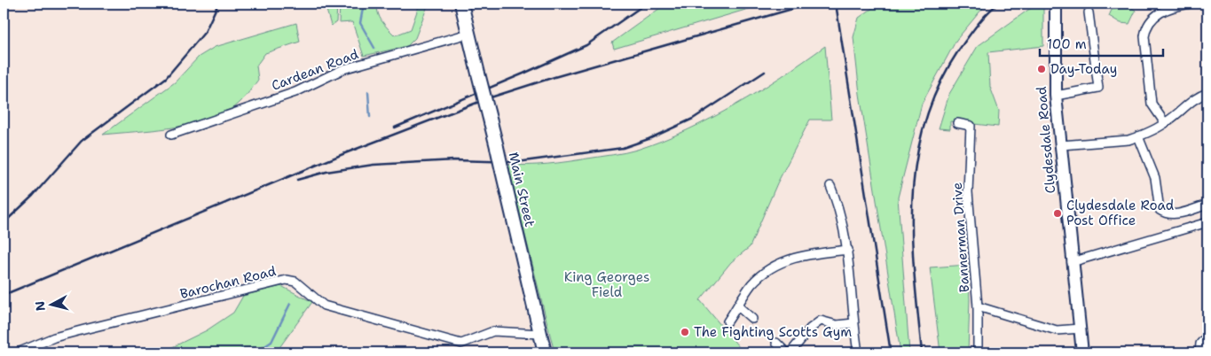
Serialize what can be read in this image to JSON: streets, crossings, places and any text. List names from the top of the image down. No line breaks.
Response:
{"streets":{"main road":["Clydesdale Road","Main Street"],"street":["Cardean Road","Bannerman Drive","Barochan Road"]},"crossings":[["Cardean Road","Main Street"],["Main Street","Barochan Road"]],"parks":["King Georges Field"],"places":["Day-Today","Clydesdale Road Post Office","The Fighting Scotts Gym"],"scale_bar":"100 m","north":"left"}
